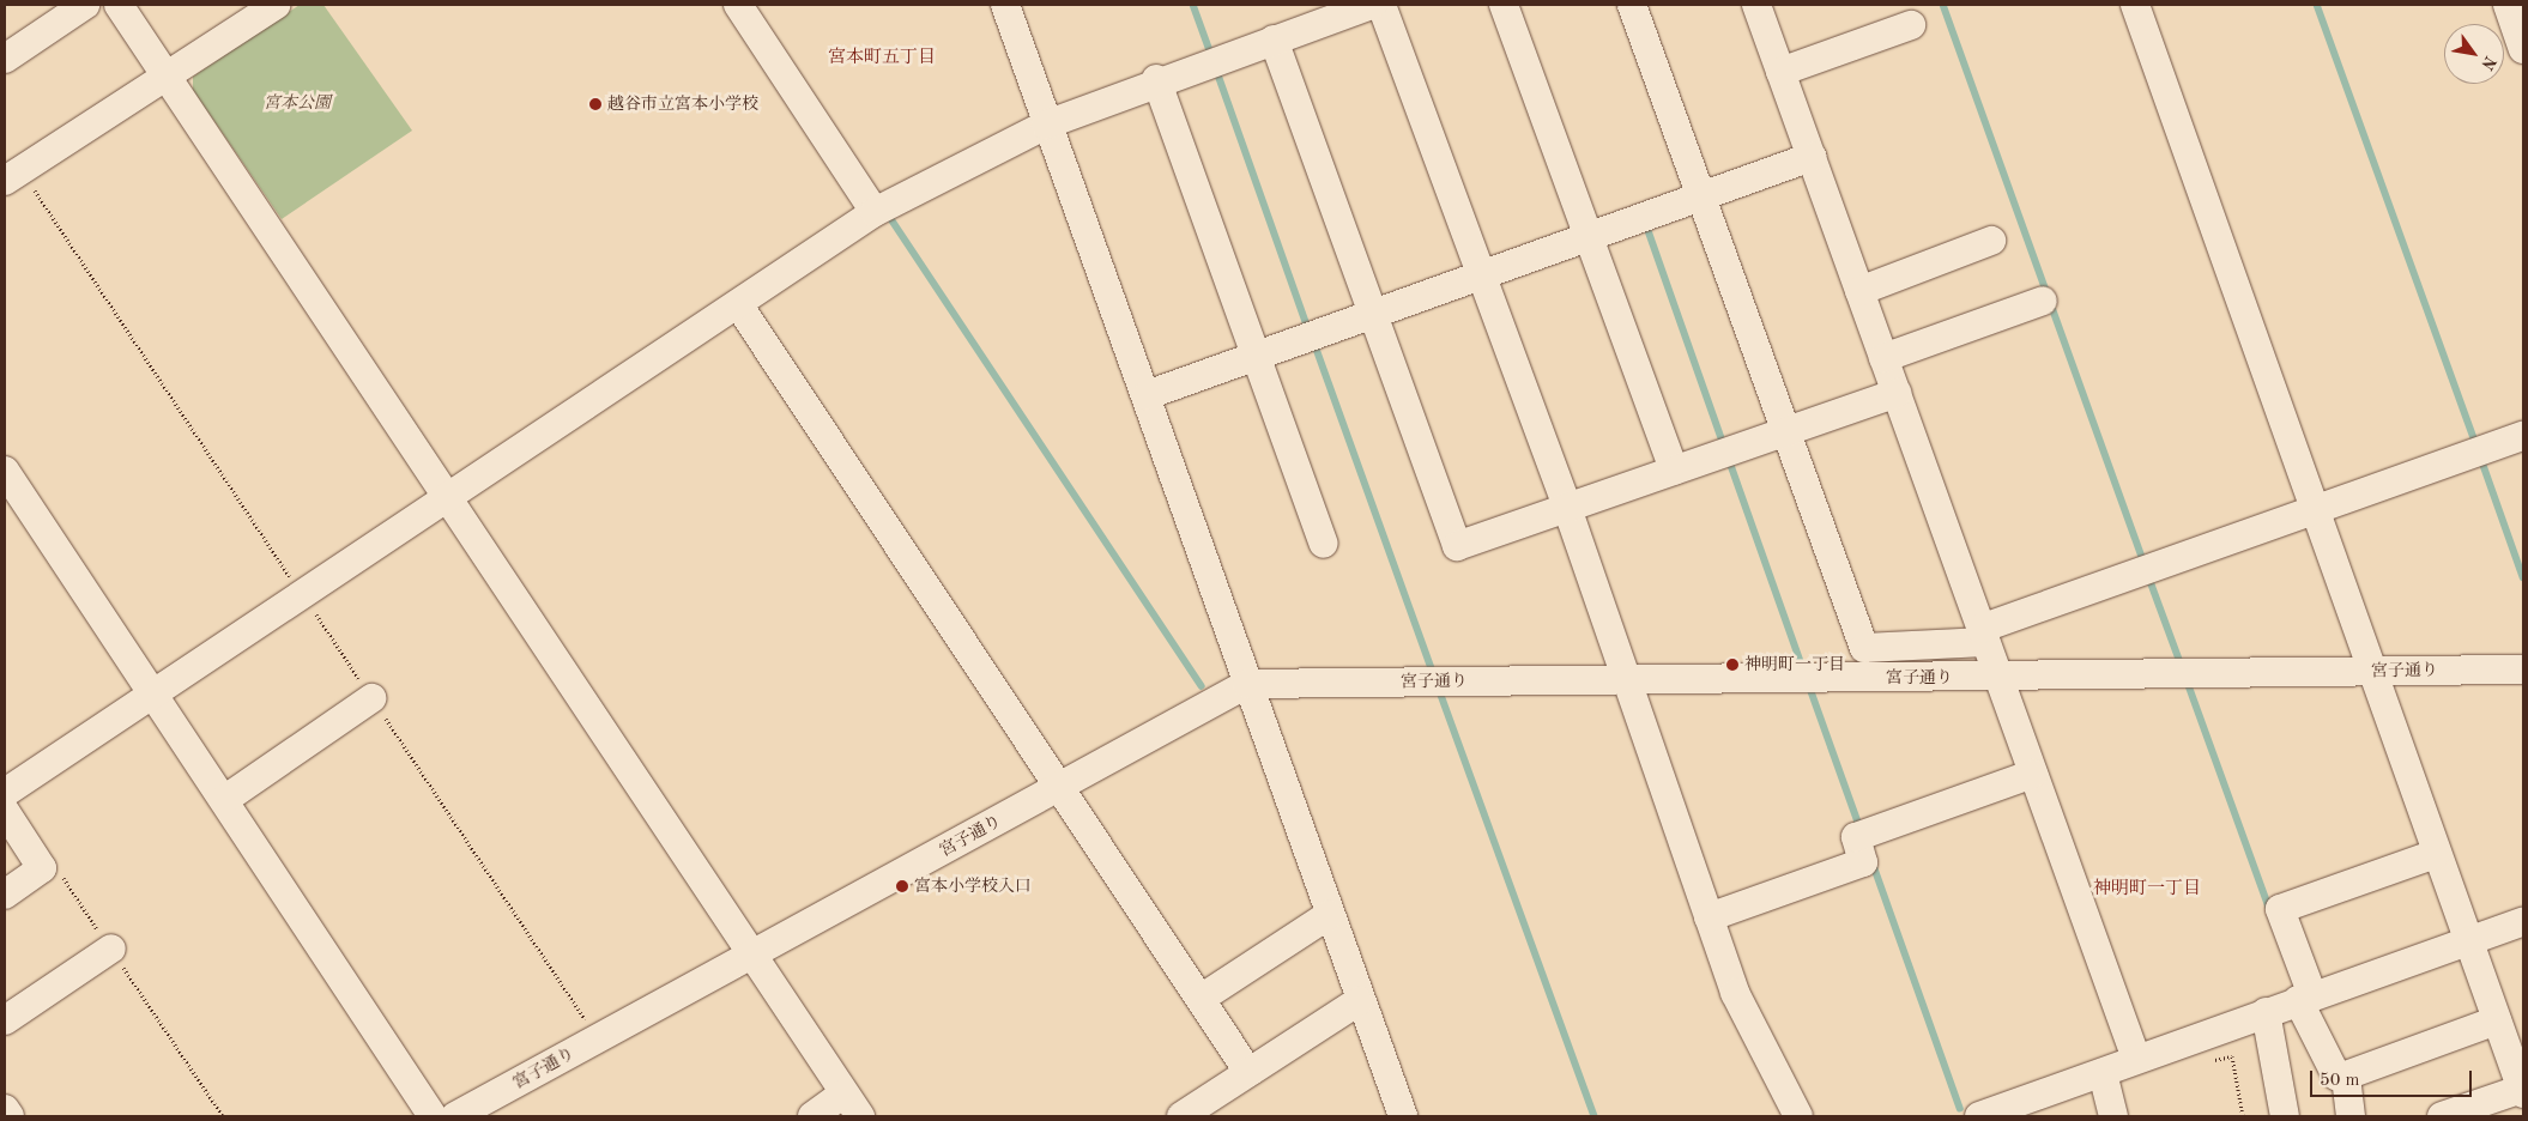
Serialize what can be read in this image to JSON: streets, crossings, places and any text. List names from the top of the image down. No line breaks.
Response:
{"streets":{"street":["宮子通り"]},"districts":["宮本町五丁目","神明町一丁目"],"parks":["宮本公園"],"places":["越谷市立宮本小学校","神明町一丁目","宮本小学校入口"],"scale_bar":"50 m","north":"bottom right"}
